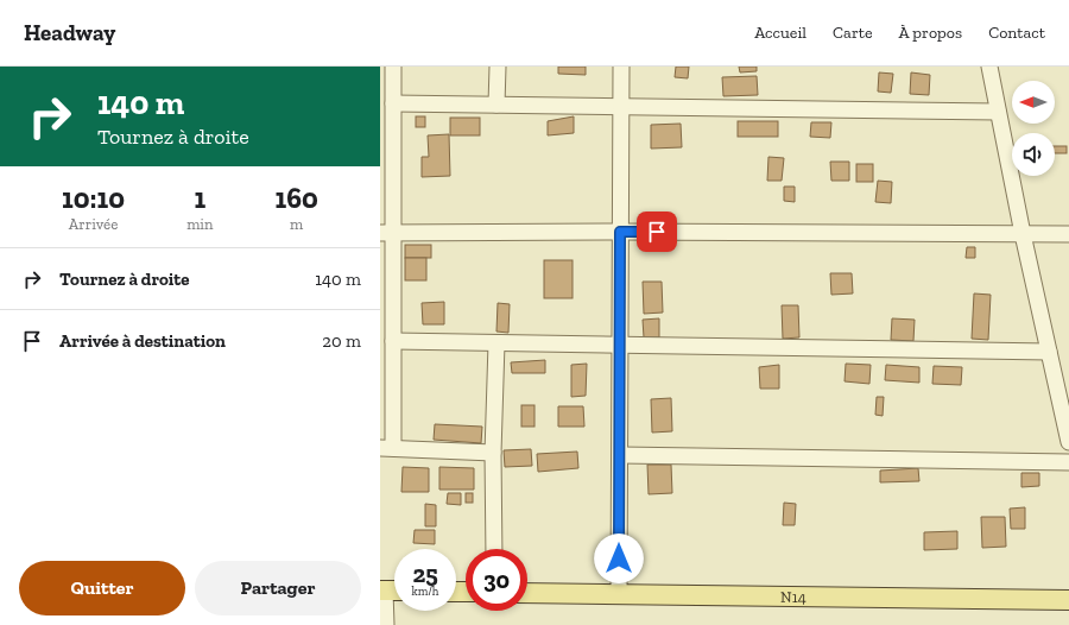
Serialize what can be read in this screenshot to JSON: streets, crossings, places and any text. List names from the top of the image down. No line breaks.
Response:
{"streets":{"main road":["N14"]},"north":"left","page":{"header":"Headway","nav":["Accueil","Carte","À propos","Contact"],"turn":["140 m","Tournez à droite"],"eta":["10:10","Arrivée","1","min","160","m"],"list":[{"name":"Tournez à droite","value":"140 m"},{"name":"Arrivée à destination","value":"20 m"}],"speed":"25 km/h","limit":"30","buttons":["Quitter","Partager"]}}
